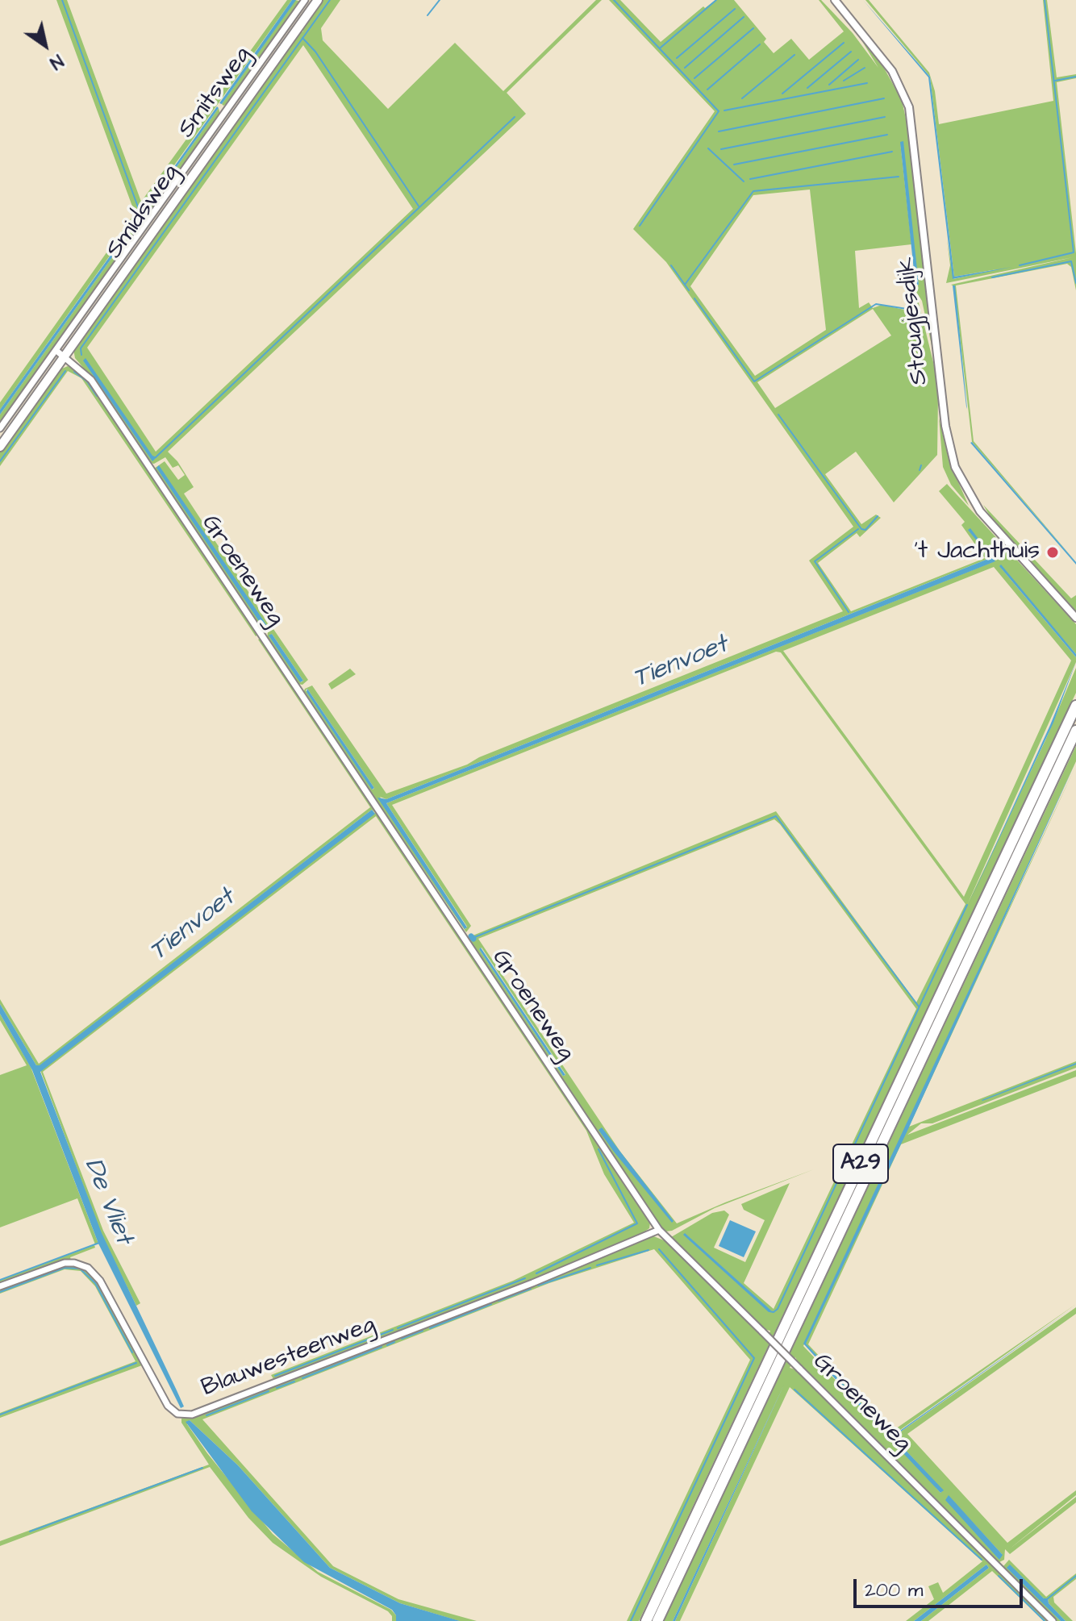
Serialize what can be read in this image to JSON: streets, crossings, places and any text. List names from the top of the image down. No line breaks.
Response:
{"streets":{"highway":["A29"],"main road":["Smidsweg"],"street":["Smitsweg","Stougjesdijk","Groeneweg","Blauwesteenweg"]},"crossings":[["Smitsweg","Groeneweg"],["Smidsweg","Groeneweg"],["Groeneweg","Blauwesteenweg"]],"water":["Tienvoet","De Vliet"],"places":["'t Jachthuis"],"scale_bar":"200 m","north":"bottom right"}
